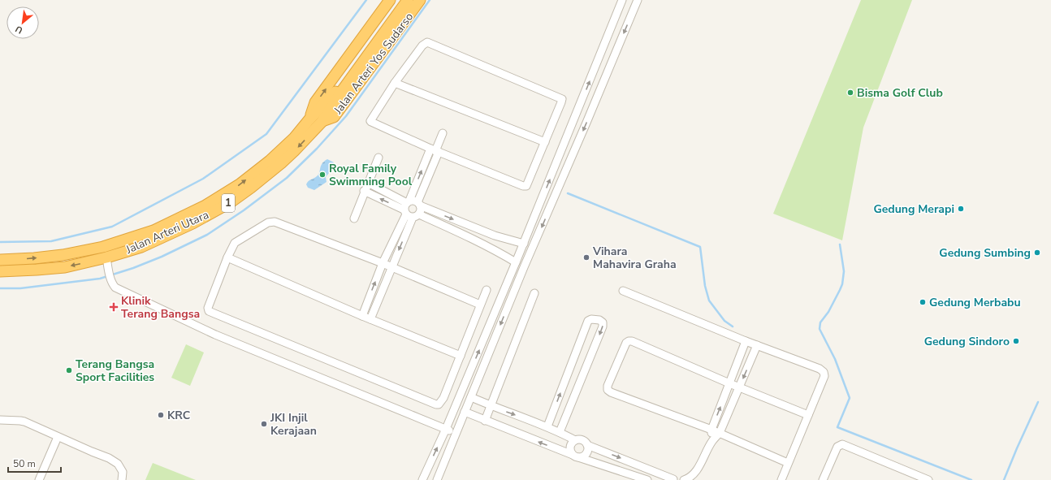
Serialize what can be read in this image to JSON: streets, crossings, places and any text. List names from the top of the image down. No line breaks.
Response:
{"streets":{"highway":["Jalan Arteri Yos Sudarso","1","Jalan Arteri Utara"]},"crossings":[["Jalan Arteri Yos Sudarso","1"],["Jalan Arteri Yos Sudarso","Jalan Arteri Utara"],["1","Jalan Arteri Utara"]],"places":{"other":["Bisma Golf Club","Royal Family Swimming Pool","Gedung Merapi","Gedung Sumbing","Vihara Mahavira Graha","Gedung Merbabu","Gedung Sindoro","Terang Bangsa Sport Facilities","KRC","JKI Injil Kerajaan"],"health":["Klinik Terang Bangsa"]},"scale_bar":"50 m","north":"bottom left"}
